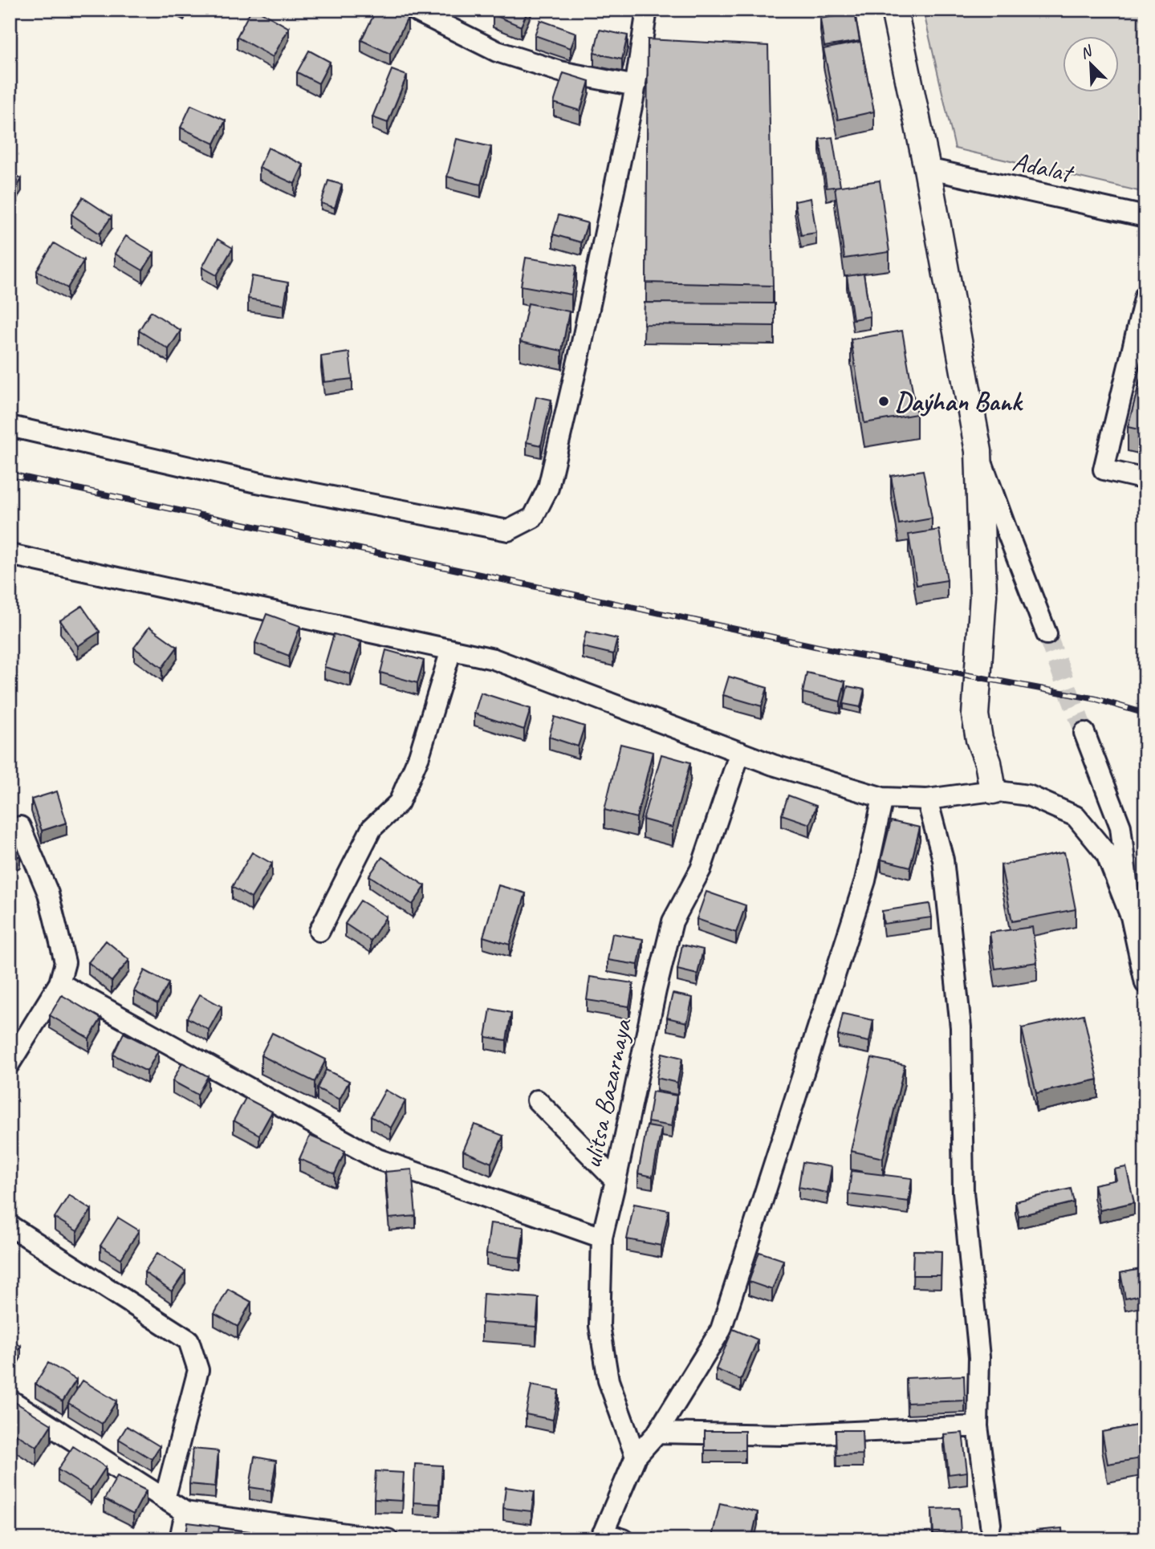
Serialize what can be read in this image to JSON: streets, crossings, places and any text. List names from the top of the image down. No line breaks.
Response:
{"streets":{"street":["Adalat","ulitsa Bazarnaya"]},"places":["Daýhan Bank"],"north":"top left"}
